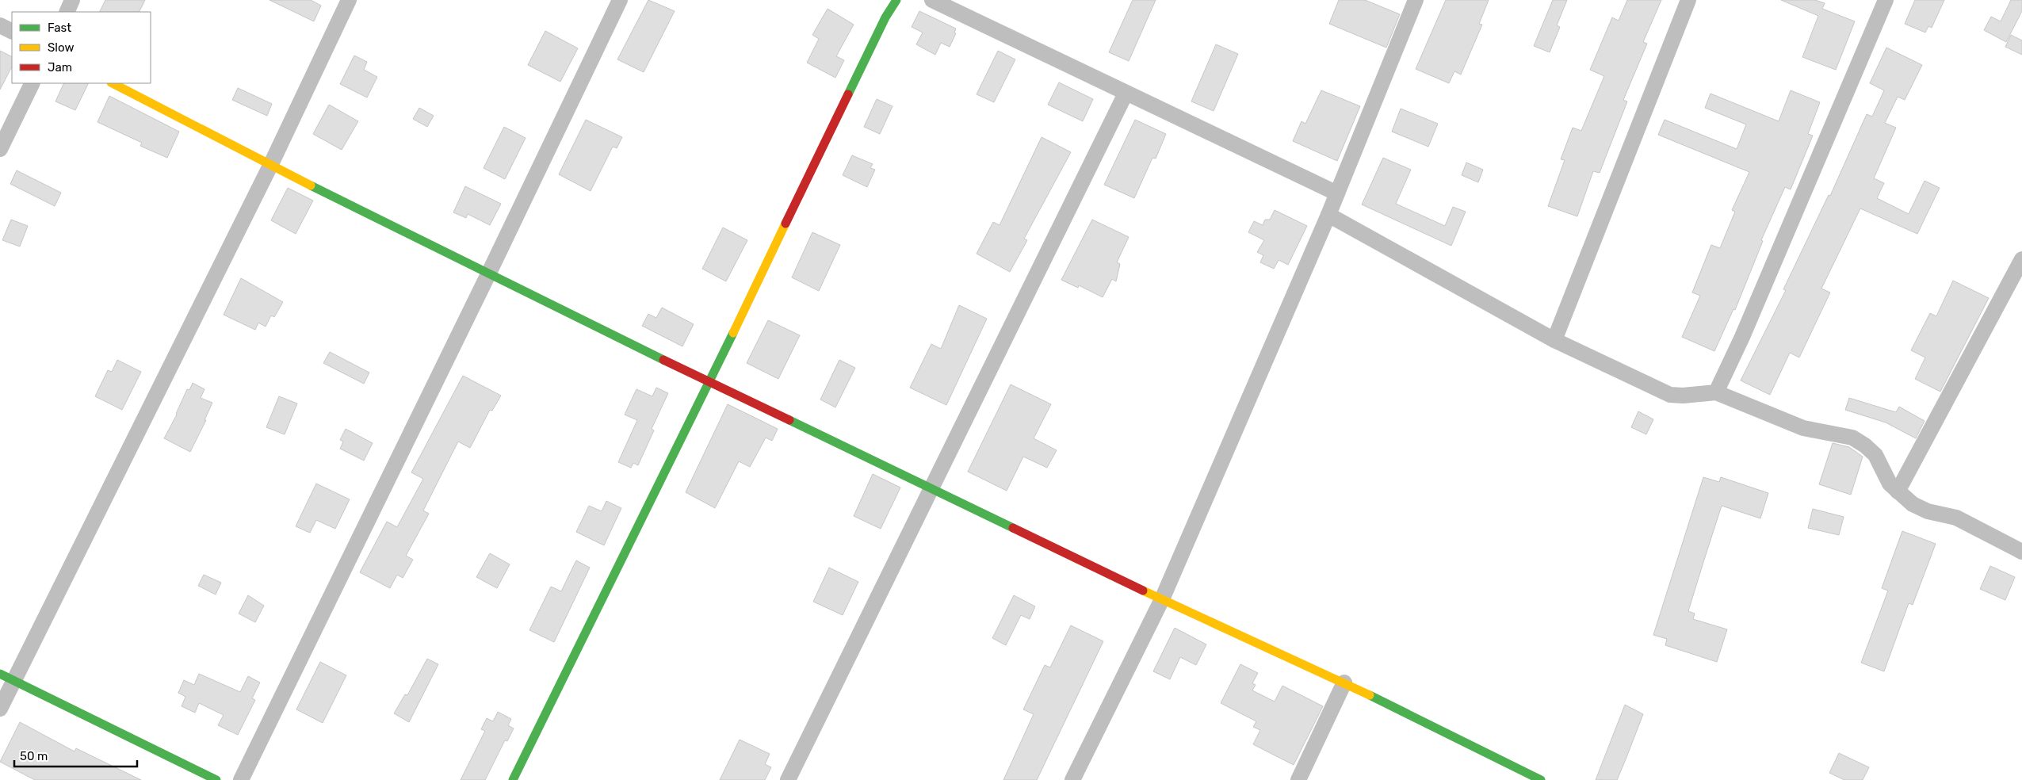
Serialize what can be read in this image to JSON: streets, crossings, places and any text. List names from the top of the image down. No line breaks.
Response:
{"legend":["Fast","Slow","Jam"],"scale_bar":"50 m"}
